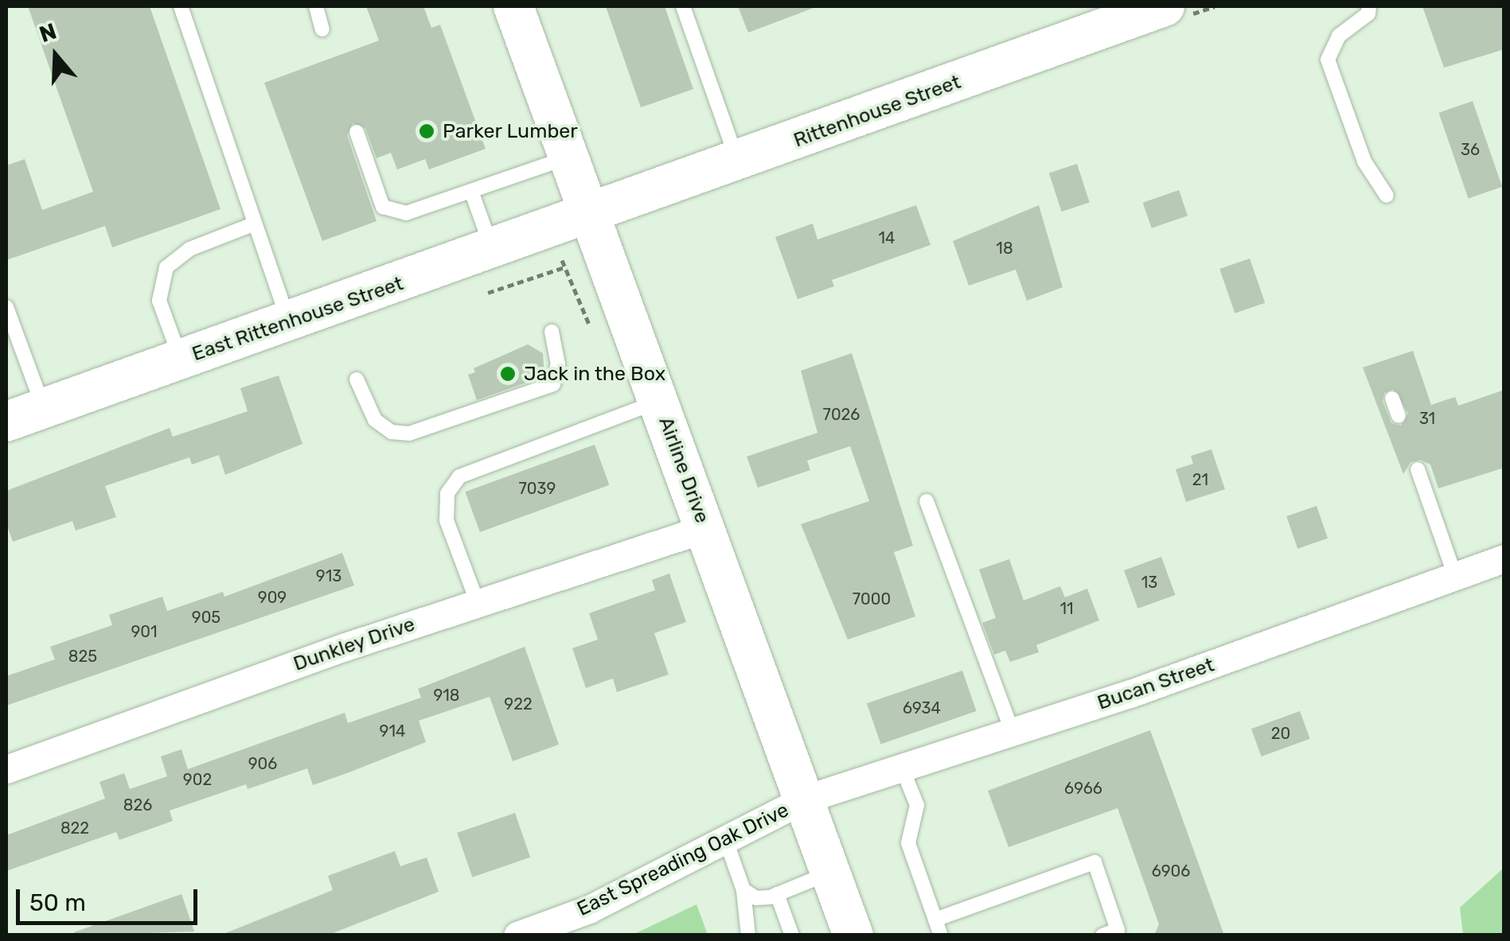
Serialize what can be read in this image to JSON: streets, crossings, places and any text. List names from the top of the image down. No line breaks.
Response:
{"streets":{"street":["Rittenhouse Street","East Rittenhouse Street","Airline Drive","Dunkley Drive","Bucan Street","East Spreading Oak Drive"]},"crossings":[["Rittenhouse Street","East Rittenhouse Street"],["Rittenhouse Street","Airline Drive"],["East Rittenhouse Street","Airline Drive"],["Airline Drive","Dunkley Drive"],["Airline Drive","Bucan Street"],["Airline Drive","East Spreading Oak Drive"],["Bucan Street","East Spreading Oak Drive"]],"places":["Parker Lumber","Jack in the Box"],"house_numbers":["36","14","18","7026","31","21","7039","913","13","909","7000","11","905","901","825","918","922","6934","914","20","906","902","6966","826","822","6906"],"scale_bar":"50 m","north":"top"}
